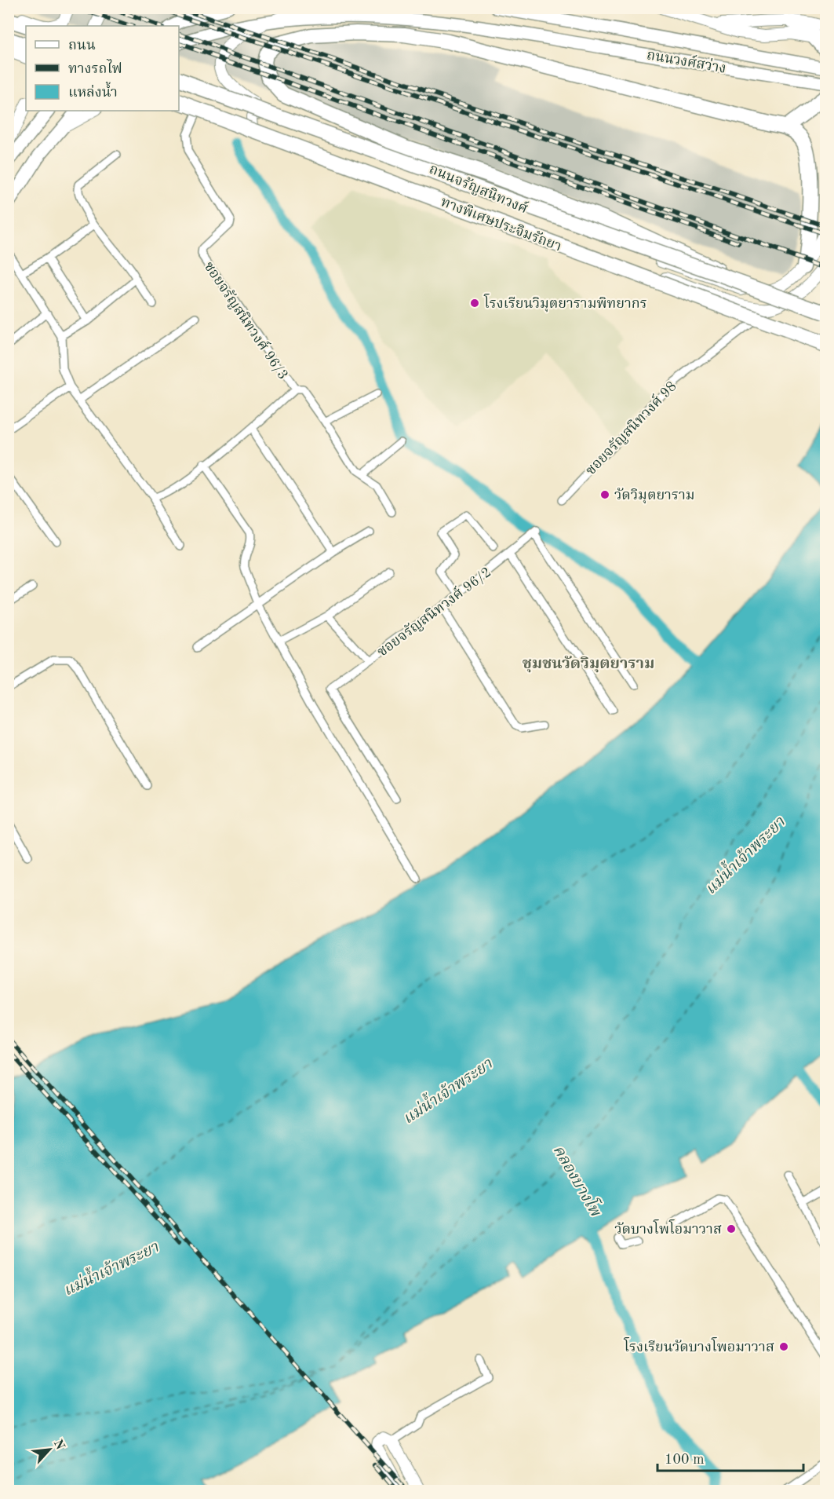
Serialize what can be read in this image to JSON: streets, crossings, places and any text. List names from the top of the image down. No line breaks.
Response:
{"streets":{"highway":["ทางพิเศษประจิมรัถยา"],"main road":["ถนนวงศ์สว่าง","ถนนจรัญสนิทวงศ์"],"street":["ซอยจรัญสนิทวงศ์ 96/3","ซอยจรัญสนิทวงศ์ 98","ซอยจรัญสนิทวงศ์ 96/2"]},"crossings":[["ถนนวงศ์สว่าง","ถนนจรัญสนิทวงศ์"],["ถนนจรัญสนิทวงศ์","ซอยจรัญสนิทวงศ์ 96/3"],["ถนนจรัญสนิทวงศ์","ซอยจรัญสนิทวงศ์ 98"]],"districts":["ชุมชนวัดวิมุตยาราม"],"water":["แม่น้ำเจ้าพระยา","คลองบางโพ"],"places":["โรงเรียนวิมุตยารามพิทยากร","วัดวิมุตยาราม","วัดบางโพโอมาวาส","โรงเรียนวัดบางโพอมาวาส"],"legend":["ถนน","ทางรถไฟ","แหล่งน้ำ"],"scale_bar":"100 m","north":"top right"}
